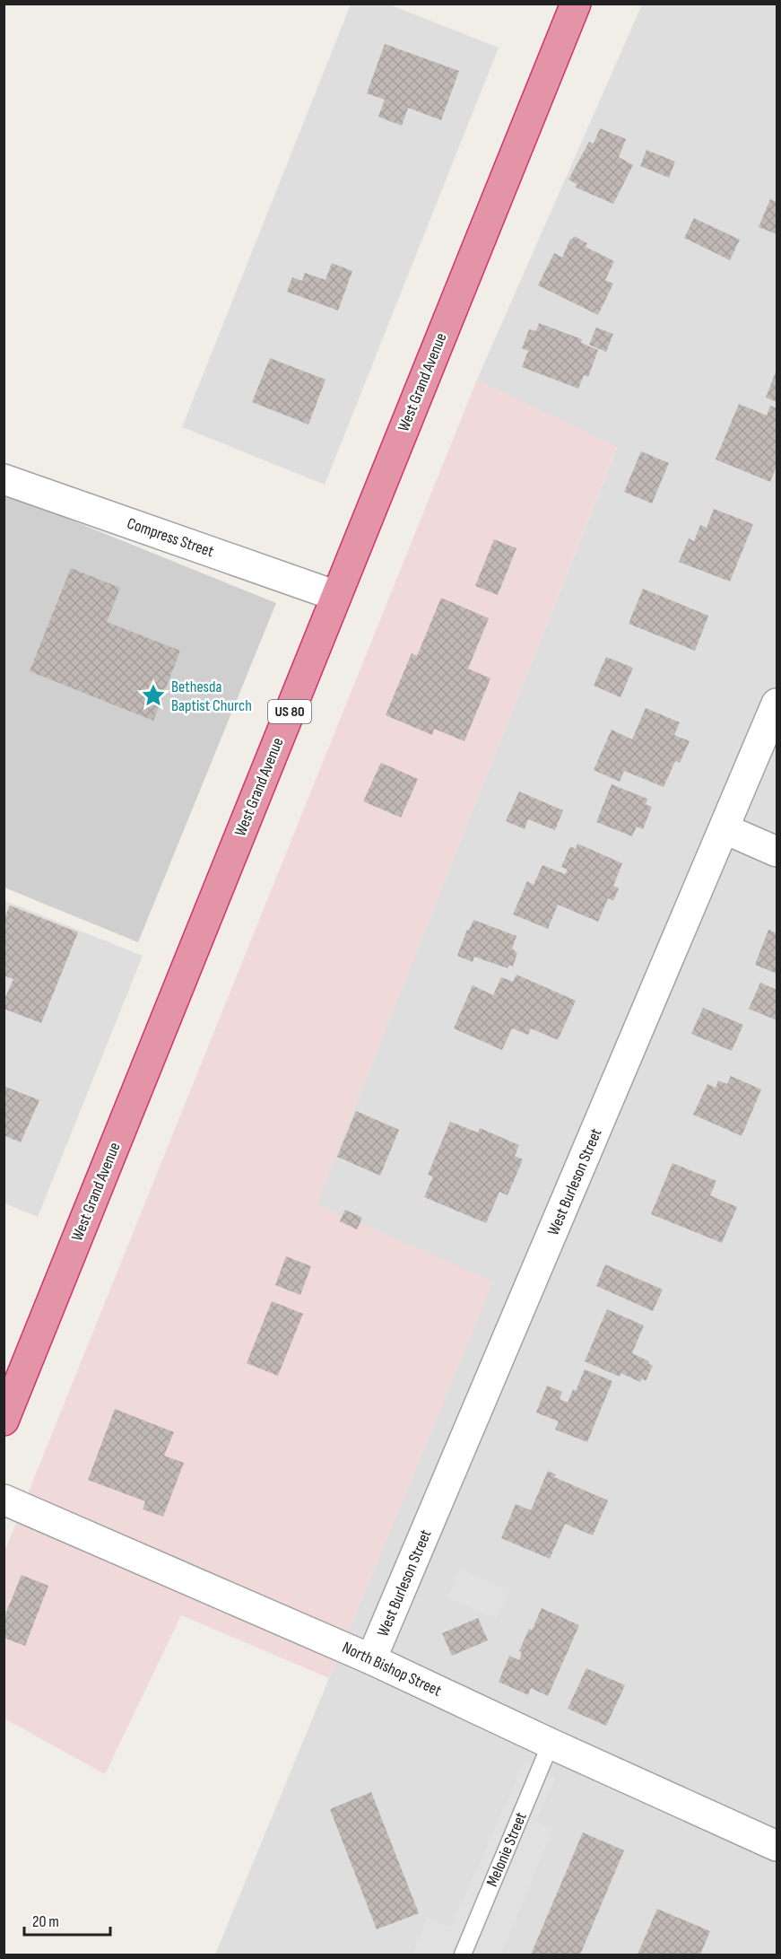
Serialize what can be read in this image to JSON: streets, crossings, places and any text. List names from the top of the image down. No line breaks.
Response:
{"streets":{"highway":["West Grand Avenue","US 80"],"street":["Compress Street","West Burleson Street","North Bishop Street"],"lane":["Melonie Street"]},"crossings":[["West Grand Avenue","Compress Street"],["West Burleson Street","North Bishop Street"],["North Bishop Street","Melonie Street"]],"places":{"place":["Bethesda Baptist Church"]},"scale_bar":"20 m"}
